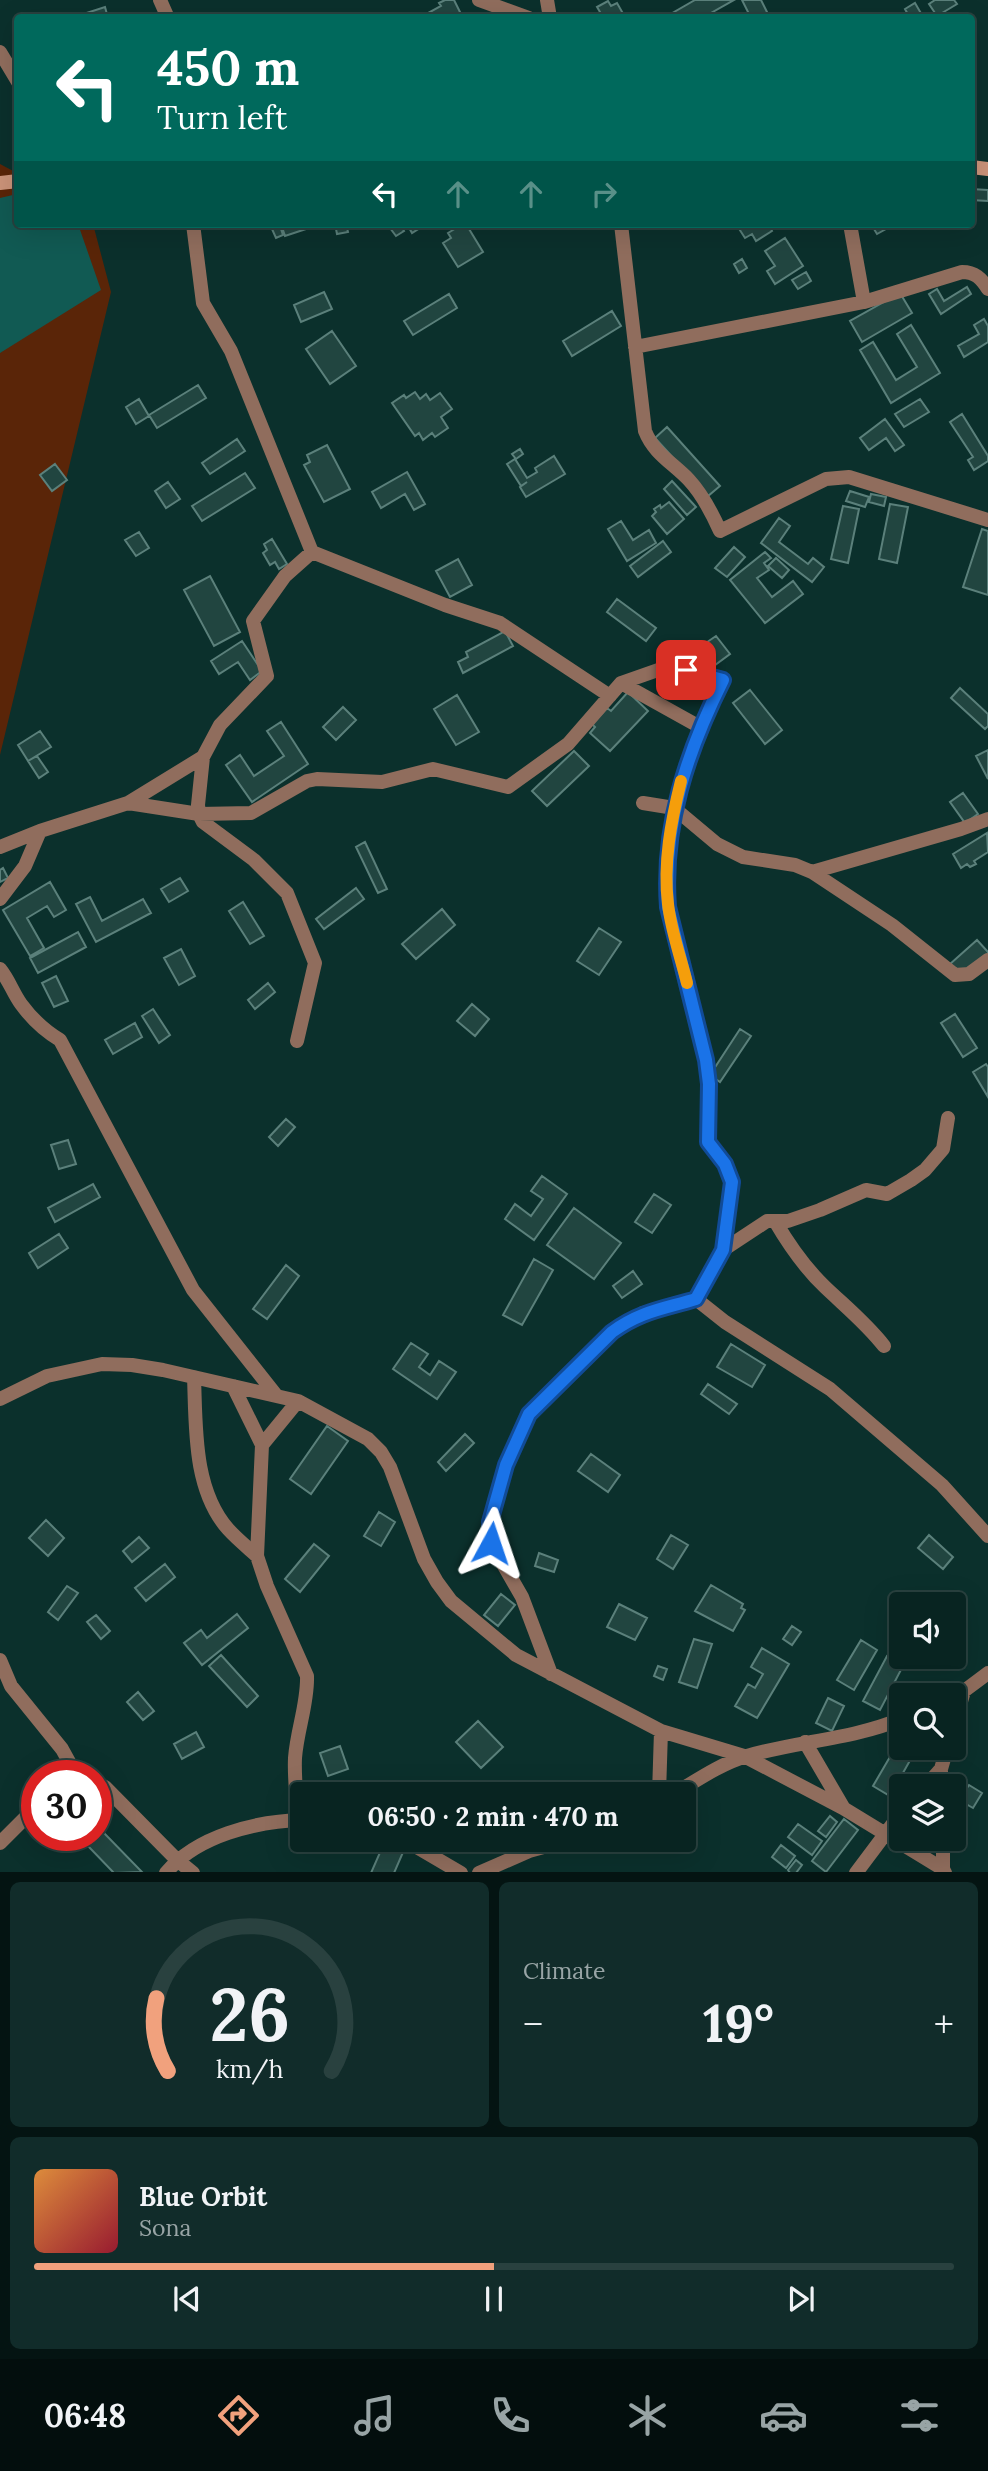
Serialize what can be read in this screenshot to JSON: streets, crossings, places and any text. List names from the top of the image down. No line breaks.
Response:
{"page":{"turn":["450 m","Turn left"],"limit":"30","trip":"06:50 · 2 min · 470 m","tile":"Climate","heat":["−","19°","+"],"song":["Blue Orbit","Sona"],"tabs":"06:48","gauge":["26","km/h"]}}
